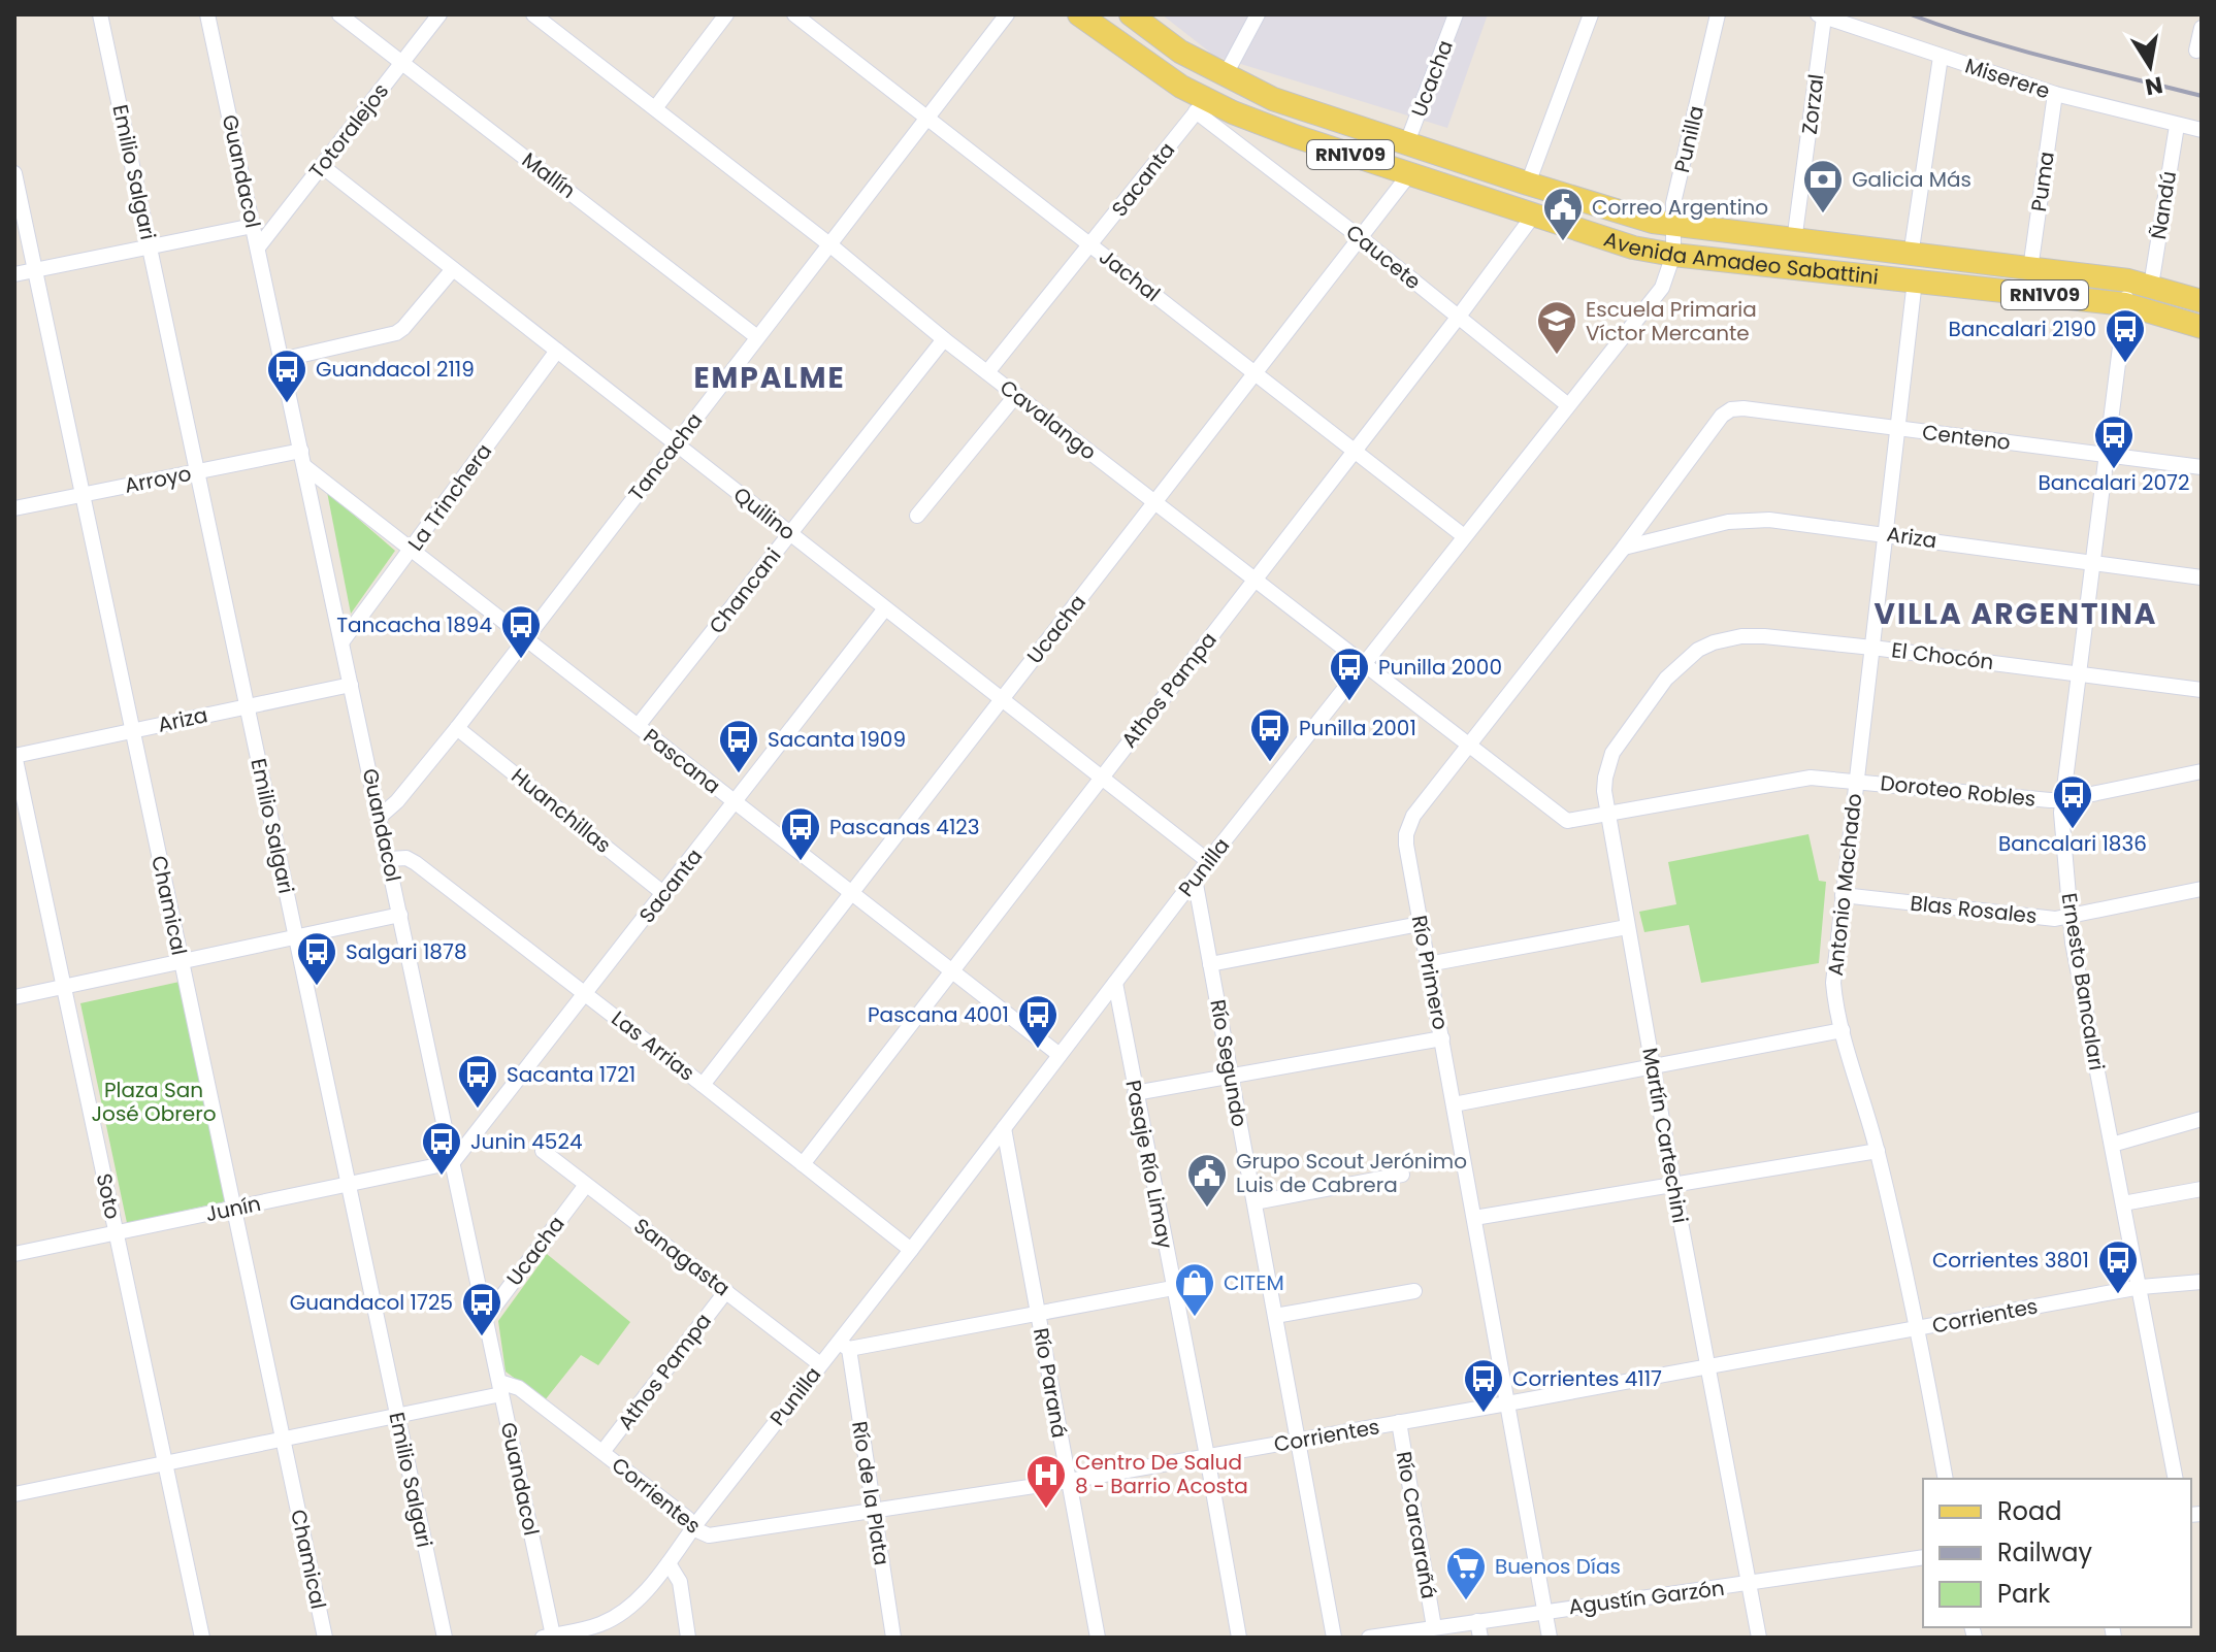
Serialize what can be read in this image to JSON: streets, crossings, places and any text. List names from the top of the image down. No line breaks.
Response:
{"streets":{"main road":["RN1V09","Avenida Amadeo Sabattini"],"street":["Ucacha","Miserere","Zorzal","Totoralejos","Punilla","Guandacol","Emilio Salgari","Mallín","Sacanta","Puma","Ñandú","Caucete","Jachal","Cavalango","Centeno","Tancacha","Arroyo","La Trinchera","Quilino","Ariza","Chancani","El Chocón","Athos Pampa","Pascana","Doroteo Robles","Huanchillas","Antonio Machado","Chamical","Blas Rosales","Río Primero","Ernesto Bancalari","Las Arrias","Río Segundo","Martín Cartechini","Pasaje Río Limay","Soto","Junín","Sanagasta","Corrientes","Río Paraná","Río de la Plata","Río Carcarañá","Agustín Garzón"]},"crossings":[["Ucacha","Guandacol"],["Ucacha","Avenida Amadeo Sabattini"],["Ucacha","Caucete"],["Ucacha","Jachal"],["Ucacha","Cavalango"],["Ucacha","Quilino"],["Ucacha","Pascana"],["Ucacha","Las Arrias"],["Ucacha","Sanagasta"],["Miserere","Zorzal"],["Miserere","Puma"],["Miserere","Ñandú"],["Zorzal","Avenida Amadeo Sabattini"],["Totoralejos","Guandacol"],["Totoralejos","Mallín"],["Totoralejos","Quilino"],["Punilla","Guandacol"],["Punilla","Avenida Amadeo Sabattini"],["Punilla","Caucete"],["Punilla","Jachal"],["Punilla","Cavalango"],["Punilla","Quilino"],["Punilla","Pascana"],["Punilla","Las Arrias"],["Punilla","Río Segundo"],["Punilla","Pasaje Río Limay"],["Punilla","Sanagasta"],["Punilla","Corrientes"],["Punilla","Río Paraná"],["Punilla","Río de la Plata"],["Guandacol","Sacanta"],["Guandacol","Tancacha"],["Guandacol","Arroyo"],["Guandacol","La Trinchera"],["Guandacol","Ariza"],["Guandacol","Pascana"],["Guandacol","Las Arrias"],["Guandacol","Junín"],["Guandacol","Corrientes"],["Emilio Salgari","Arroyo"],["Emilio Salgari","Ariza"],["Emilio Salgari","Junín"],["Mallín","Tancacha"],["Sacanta","Avenida Amadeo Sabattini"],["Sacanta","Caucete"],["Sacanta","Jachal"],["Sacanta","Cavalango"],["Sacanta","Quilino"],["Sacanta","Pascana"],["Sacanta","Huanchillas"],["Sacanta","Las Arrias"],["Sacanta","Junín"],["Puma","Avenida Amadeo Sabattini"],["Ñandú","Avenida Amadeo Sabattini"],["Ñandú","Ernesto Bancalari"],["Avenida Amadeo Sabattini","Caucete"],["Avenida Amadeo Sabattini","Athos Pampa"],["Avenida Amadeo Sabattini","Antonio Machado"],["Avenida Amadeo Sabattini","Ernesto Bancalari"],["Caucete","Athos Pampa"],["Jachal","Tancacha"],["Jachal","Athos Pampa"],["Cavalango","Tancacha"],["Cavalango","Chancani"],["Cavalango","Athos Pampa"],["Cavalango","Doroteo Robles"],["Cavalango","Río Primero"],["Centeno","Antonio Machado"],["Centeno","Río Primero"],["Centeno","Ernesto Bancalari"],["Tancacha","Quilino"],["Tancacha","Pascana"],["Tancacha","Huanchillas"],["Arroyo","Pascana"],["Arroyo","Chamical"],["La Trinchera","Quilino"],["La Trinchera","Pascana"],["Quilino","Chancani"],["Quilino","Athos Pampa"],["Ariza","Antonio Machado"],["Ariza","Chamical"],["Ariza","Río Primero"],["Ariza","Ernesto Bancalari"],["Ariza","Soto"],["Chancani","Pascana"],["El Chocón","Antonio Machado"],["El Chocón","Ernesto Bancalari"],["El Chocón","Martín Cartechini"],["Athos Pampa","Pascana"],["Athos Pampa","Las Arrias"],["Athos Pampa","Sanagasta"],["Athos Pampa","Corrientes"],["Doroteo Robles","Antonio Machado"],["Doroteo Robles","Ernesto Bancalari"],["Doroteo Robles","Martín Cartechini"],["Antonio Machado","Blas Rosales"],["Antonio Machado","Corrientes"],["Chamical","Junín"],["Blas Rosales","Ernesto Bancalari"],["Río Primero","Corrientes"],["Río Primero","Agustín Garzón"],["Ernesto Bancalari","Corrientes"],["Río Segundo","Corrientes"],["Martín Cartechini","Corrientes"],["Martín Cartechini","Agustín Garzón"],["Pasaje Río Limay","Corrientes"],["Soto","Junín"],["Corrientes","Río Paraná"],["Corrientes","Río de la Plata"],["Corrientes","Río Carcarañá"],["Río Carcarañá","Agustín Garzón"]],"districts":["EMPALME","VILLA ARGENTINA"],"parks":["Plaza San José Obrero"],"places":{"bank":["Galicia Más"],"public building":["Correo Argentino","Grupo Scout Jerónimo Luis de Cabrera"],"school or university":["Escuela Primaria Víctor Mercante"],"bus stop":["Bancalari 2190","Guandacol 2119","Bancalari 2072","Tancacha 1894","Punilla 2000","Punilla 2001","Sacanta 1909","Bancalari 1836","Pascanas 4123","Salgari 1878","Pascana 4001","Sacanta 1721","Junin 4524","Corrientes 3801","Guandacol 1725","Corrientes 4117"],"shop":["CITEM"],"hospital":["Centro De Salud 8 - Barrio Acosta"],"supermarket":["Buenos Días"]},"legend":["Road","Railway","Park"],"north":"bottom"}
